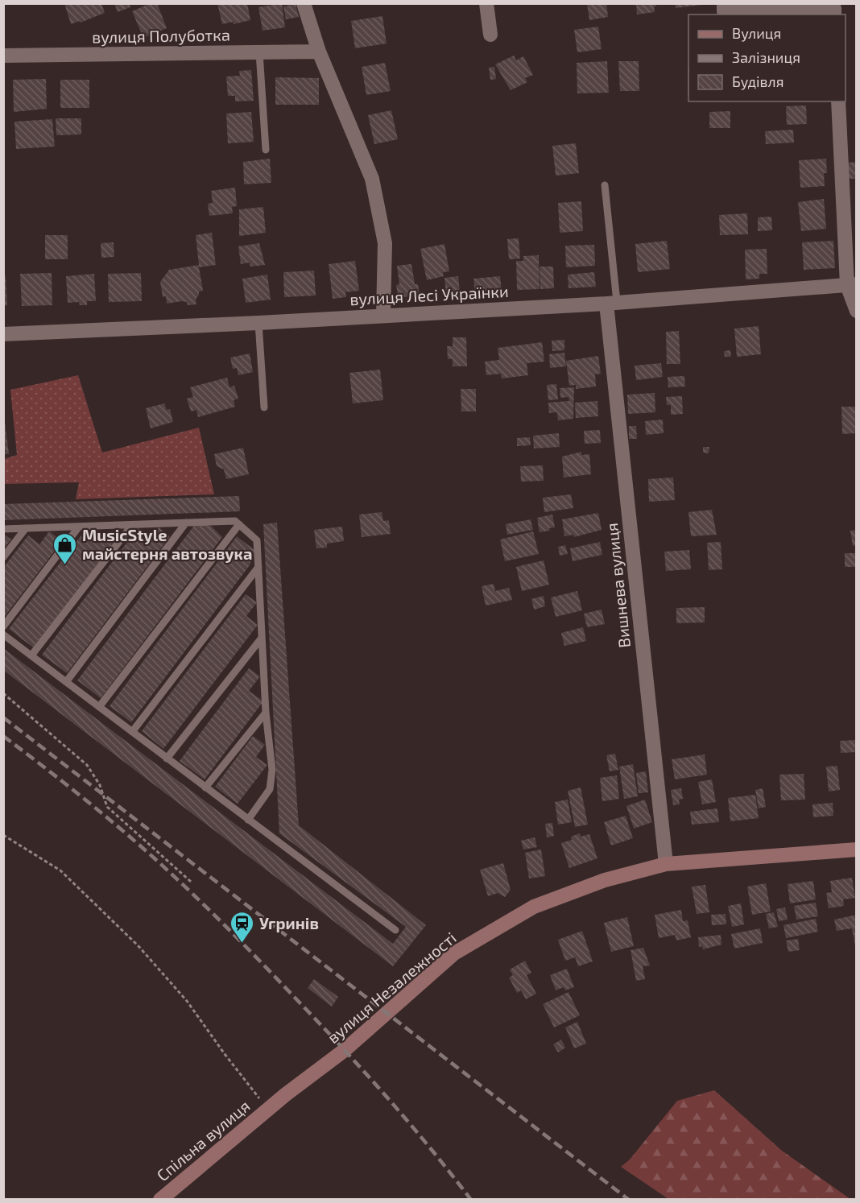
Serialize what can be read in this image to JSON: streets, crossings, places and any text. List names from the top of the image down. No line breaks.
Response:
{"streets":{"street":["вулиця Полуботка","вулиця Лесі Українки","Вишнева вулиця","вулиця Незалежності","Спільна вулиця"]},"crossings":[["вулиця Лесі Українки","Вишнева вулиця"],["Вишнева вулиця","вулиця Незалежності"],["вулиця Незалежності","Спільна вулиця"]],"places":{"shop":["MusicStyle майстерня автозвука"],"station":["Угринів"]},"legend":["Вулиця","Залізниця","Будівля"]}
